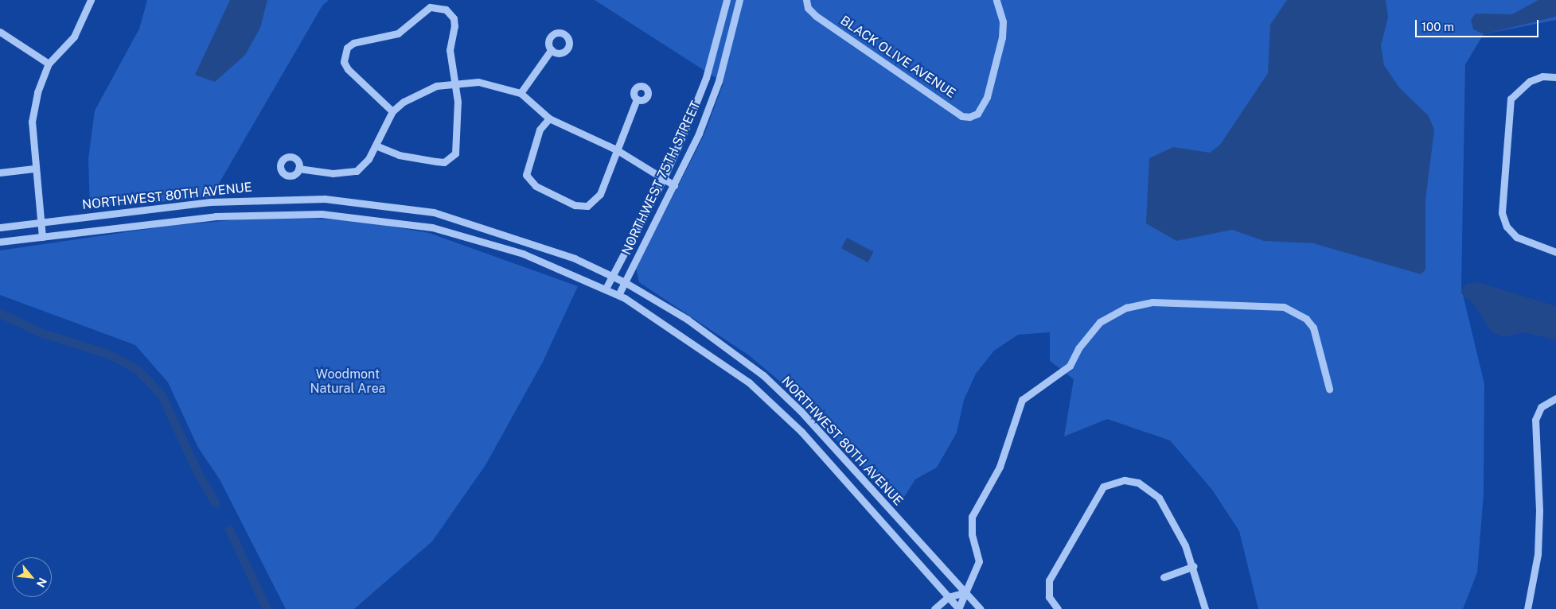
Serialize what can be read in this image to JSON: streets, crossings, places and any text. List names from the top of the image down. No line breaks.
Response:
{"streets":{"street":["BLACK OLIVE AVENUE","NORTHWEST 75TH STREET","NORTHWEST 80TH AVENUE"]},"crossings":[["NORTHWEST 75TH STREET","NORTHWEST 80TH AVENUE"]],"parks":["Woodmont Natural Area"],"scale_bar":"100 m","north":"bottom right"}
